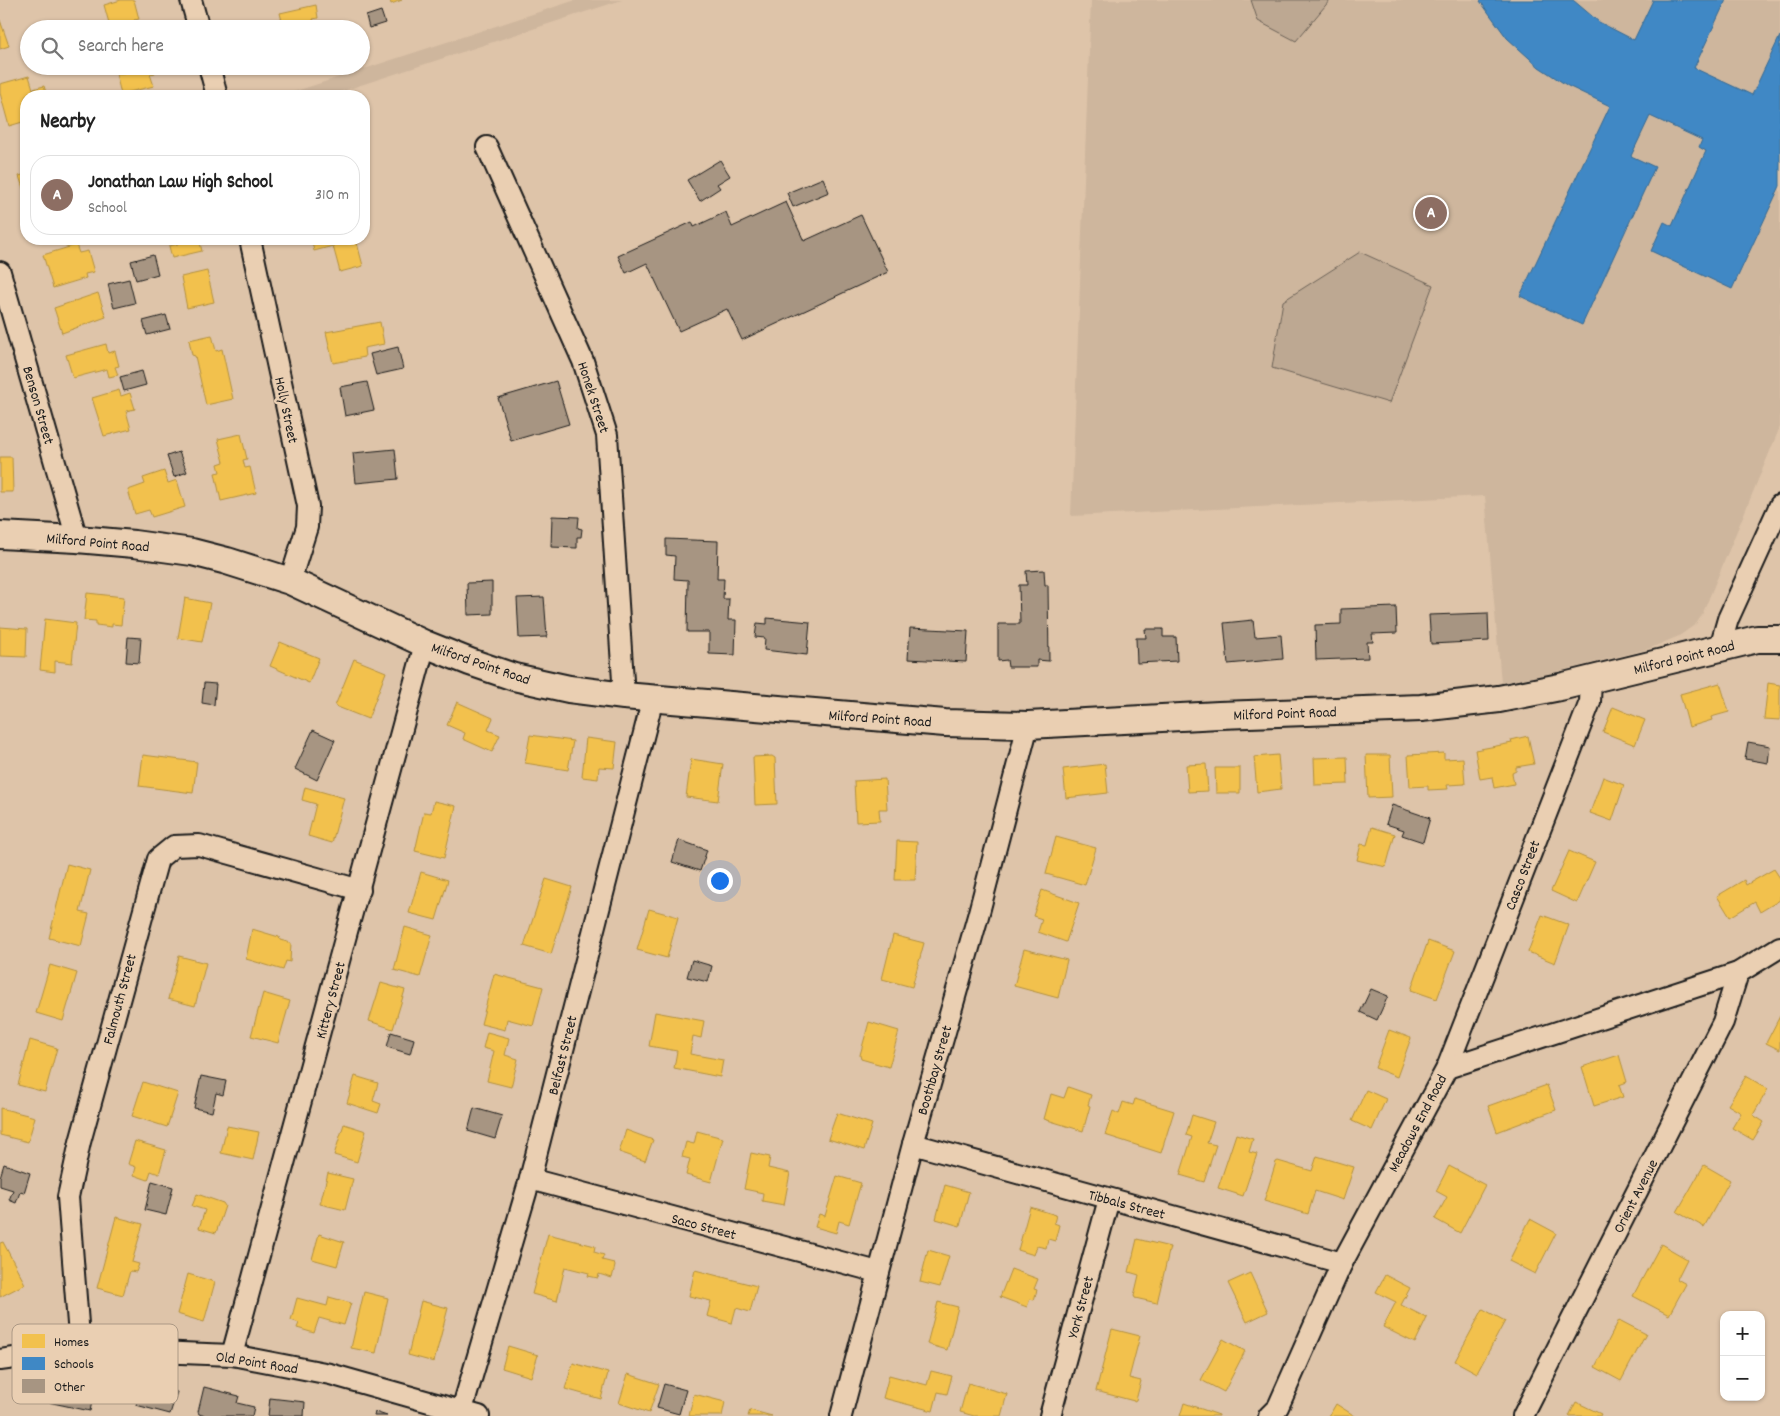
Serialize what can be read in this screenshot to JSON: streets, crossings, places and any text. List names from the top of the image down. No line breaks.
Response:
{"streets":{"main road":["Milford Point Road"],"street":["Honek Street","Benson Street","Holly Street","Casco Street","Falmouth Street","Kittery Street","Belfast Street","Boothbay Street","Meadows End Road","Orient Avenue","Tibbals Street","Saco Street","York Street","Old Point Road"]},"crossings":[["Honek Street","Milford Point Road"],["Benson Street","Milford Point Road"],["Holly Street","Milford Point Road"],["Milford Point Road","Casco Street"],["Milford Point Road","Kittery Street"],["Milford Point Road","Belfast Street"],["Milford Point Road","Boothbay Street"],["Casco Street","Meadows End Road"],["Falmouth Street","Kittery Street"],["Kittery Street","Old Point Road"],["Belfast Street","Saco Street"],["Belfast Street","Old Point Road"],["Boothbay Street","Tibbals Street"],["Boothbay Street","Saco Street"],["Meadows End Road","Orient Avenue"],["Meadows End Road","Tibbals Street"],["Tibbals Street","York Street"]],"legend":["Homes","Schools","Other"],"page":{"search":"Search here","heading":"Nearby","list":[{"mark":"A","name":"Jonathan Law High School","note":"School","value":"310 m"}],"pins":"A","map_buttons":["+","−"]}}
